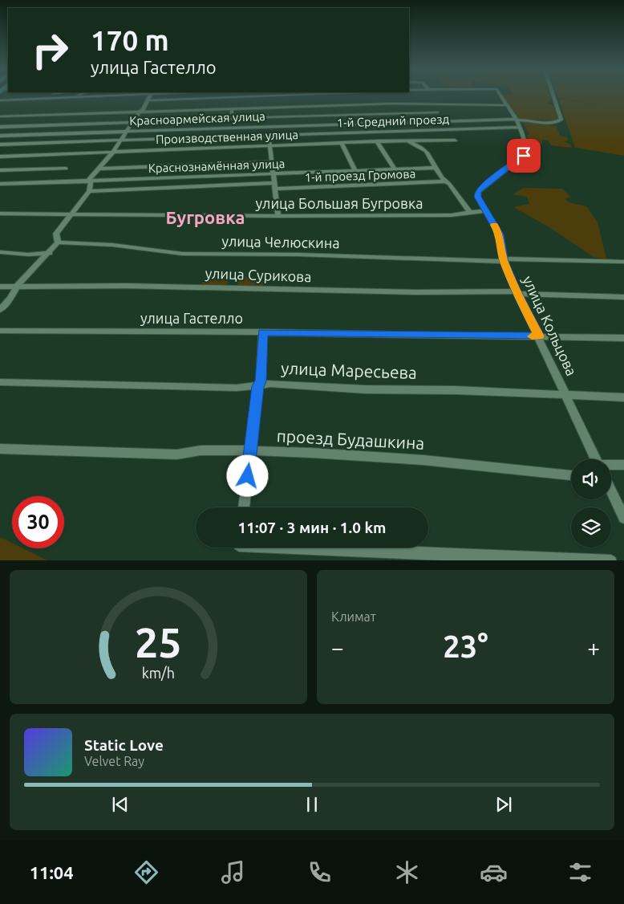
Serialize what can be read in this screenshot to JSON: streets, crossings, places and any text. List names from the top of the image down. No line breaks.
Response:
{"streets":{"street":["Красноармейская улица","1-й Средний проезд","Производственная улица","Краснознамённая улица","1-й проезд Громова","улица Большая Бугровка","улица Челюскина","улица Сурикова","улица Гастелло","улица Кольцова","улица Маресьева","проезд Будашкина"]},"crossings":[["1-й Средний проезд","улица Кольцова"],["улица Большая Бугровка","улица Кольцова"],["улица Челюскина","улица Кольцова"],["улица Сурикова","улица Кольцова"],["улица Гастелло","улица Кольцова"],["улица Кольцова","улица Маресьева"]],"districts":["Бугровка"],"page":{"turn":["170 m","улица Гастелло"],"limit":"30","trip":"11:07 · 3 мин · 1.0 km","tile":"Климат","heat":["−","23°","+"],"song":["Static Love","Velvet Ray"],"tabs":"11:04","gauge":["25","km/h"]}}
